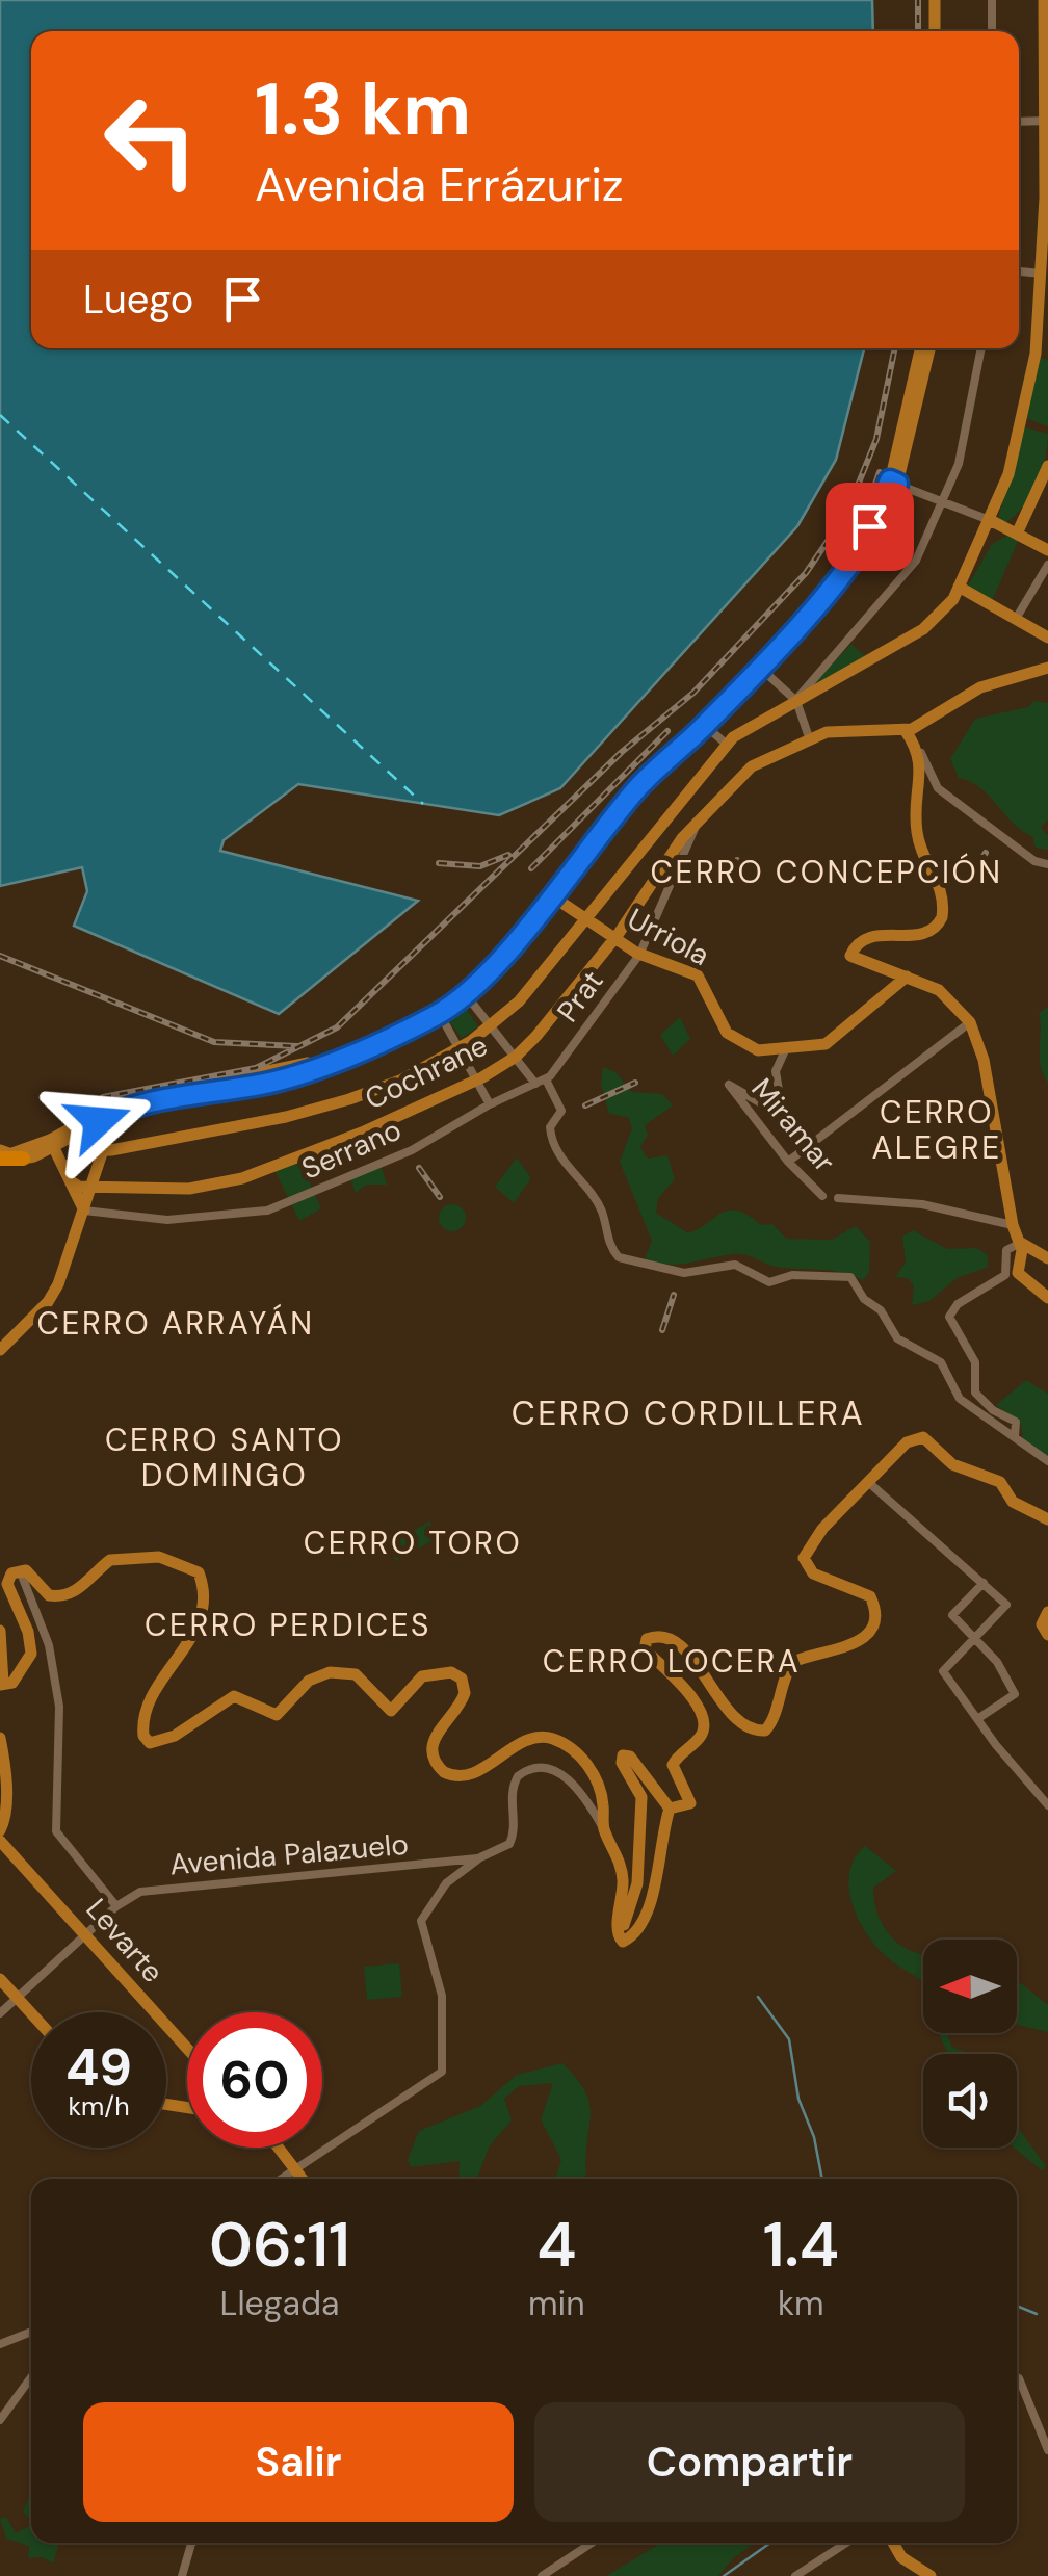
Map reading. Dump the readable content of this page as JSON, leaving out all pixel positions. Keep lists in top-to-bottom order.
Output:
{
  "streets": {
    "main road": ["Urriola", "Cochrane", "Levarte"],
    "street": [
      "Prat",
      "Miramar",
      "Serrano",
      "Avenida Palazuelo"
    ]
  },
  "crossings": [
    ["Urriola", "Prat"],
    ["Urriola", "Cochrane"],
    ["Urriola", "Miramar"],
    ["Prat", "Cochrane"],
    ["Avenida Palazuelo", "Levarte"]
  ],
  "districts": [
    "CERRO CONCEPCIÓN",
    "CERRO ALEGRE",
    "CERRO ARRAYÁN",
    "CERRO CORDILLERA",
    "CERRO SANTO DOMINGO",
    "CERRO TORO",
    "CERRO PERDICES",
    "CERRO LOCERA"
  ],
  "north": "left",
  "page": {
    "turn": ["1.3 km", "Avenida Errázuriz"],
    "then": "Luego",
    "speed": "49 km/h",
    "limit": "60",
    "eta": [
      "06:11",
      "Llegada",
      "4",
      "min",
      "1.4",
      "km"
    ],
    "buttons": ["Salir", "Compartir"]
  }
}
